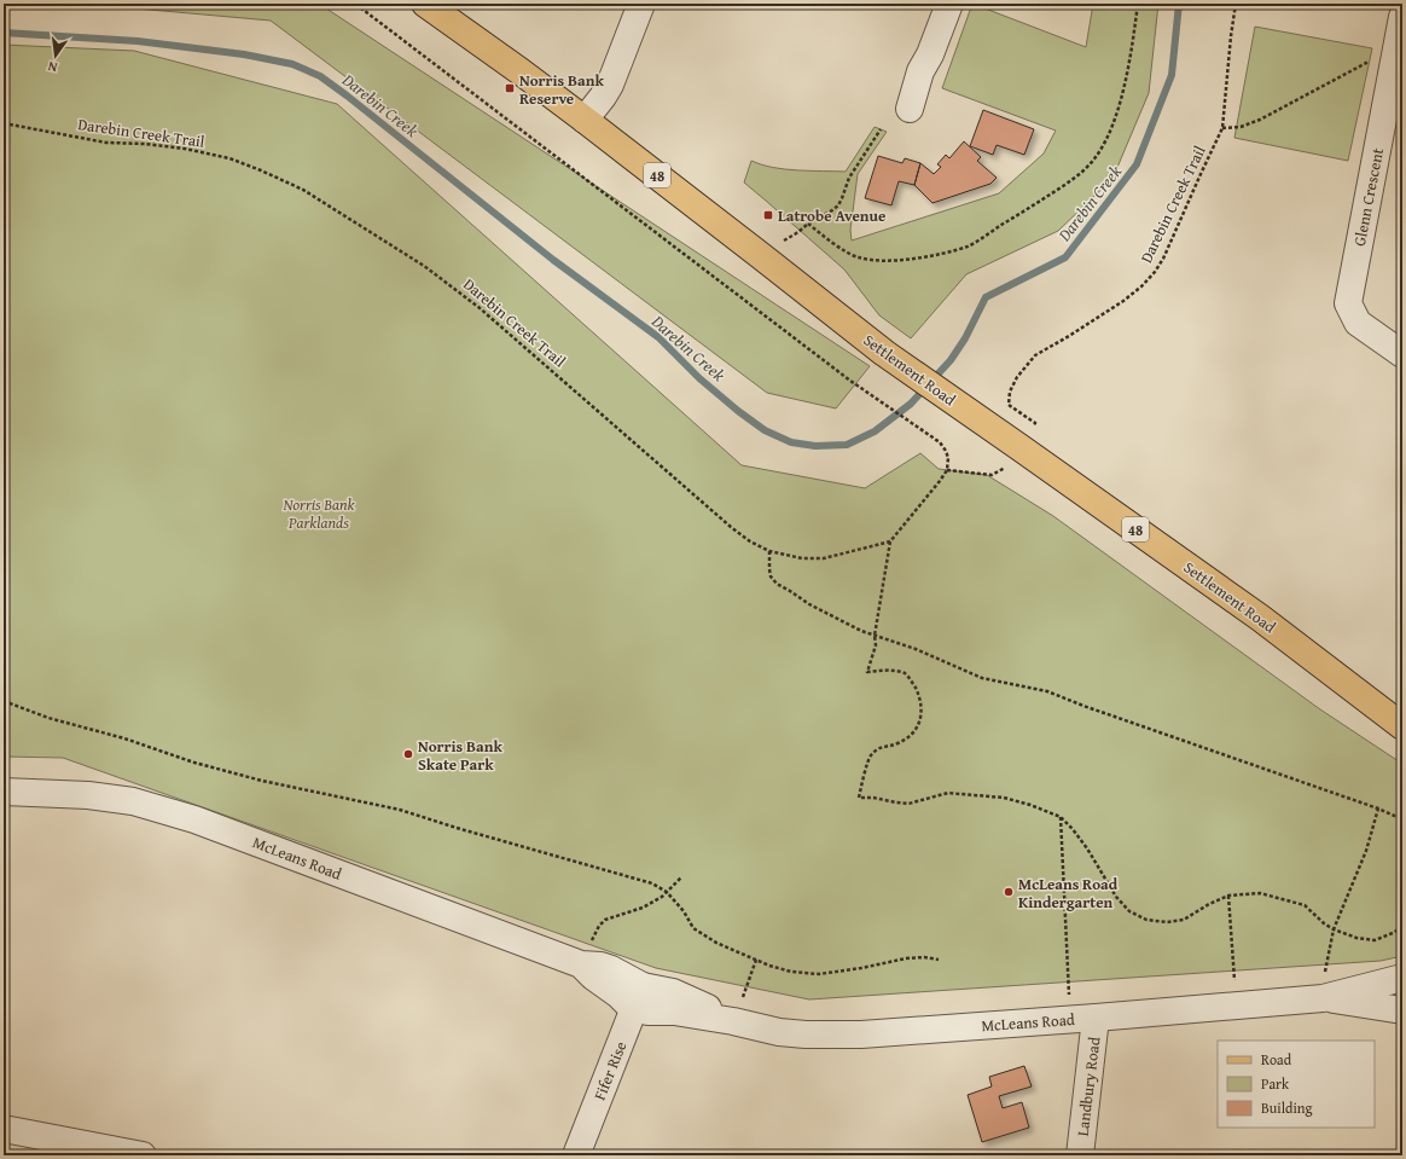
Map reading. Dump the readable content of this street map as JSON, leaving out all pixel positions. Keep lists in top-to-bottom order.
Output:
{
  "streets": {
    "main road": ["48", "Settlement Road"],
    "street": [
      "Glenn Crescent",
      "McLeans Road",
      "Fifer Rise",
      "Landbury Road"
    ],
    "path": ["Darebin Creek Trail"]
  },
  "crossings": [
    ["Darebin Creek Trail", "Settlement Road"],
    ["McLeans Road", "Fifer Rise"],
    ["McLeans Road", "Landbury Road"]
  ],
  "water": ["Darebin Creek"],
  "parks": ["Norris Bank Parklands"],
  "places": {
    "transit": ["Norris Bank Reserve", "Latrobe Avenue"],
    "other": ["Norris Bank Skate Park", "McLeans Road Kindergarten"]
  },
  "legend": ["Road", "Park", "Building"],
  "north": "bottom"
}
